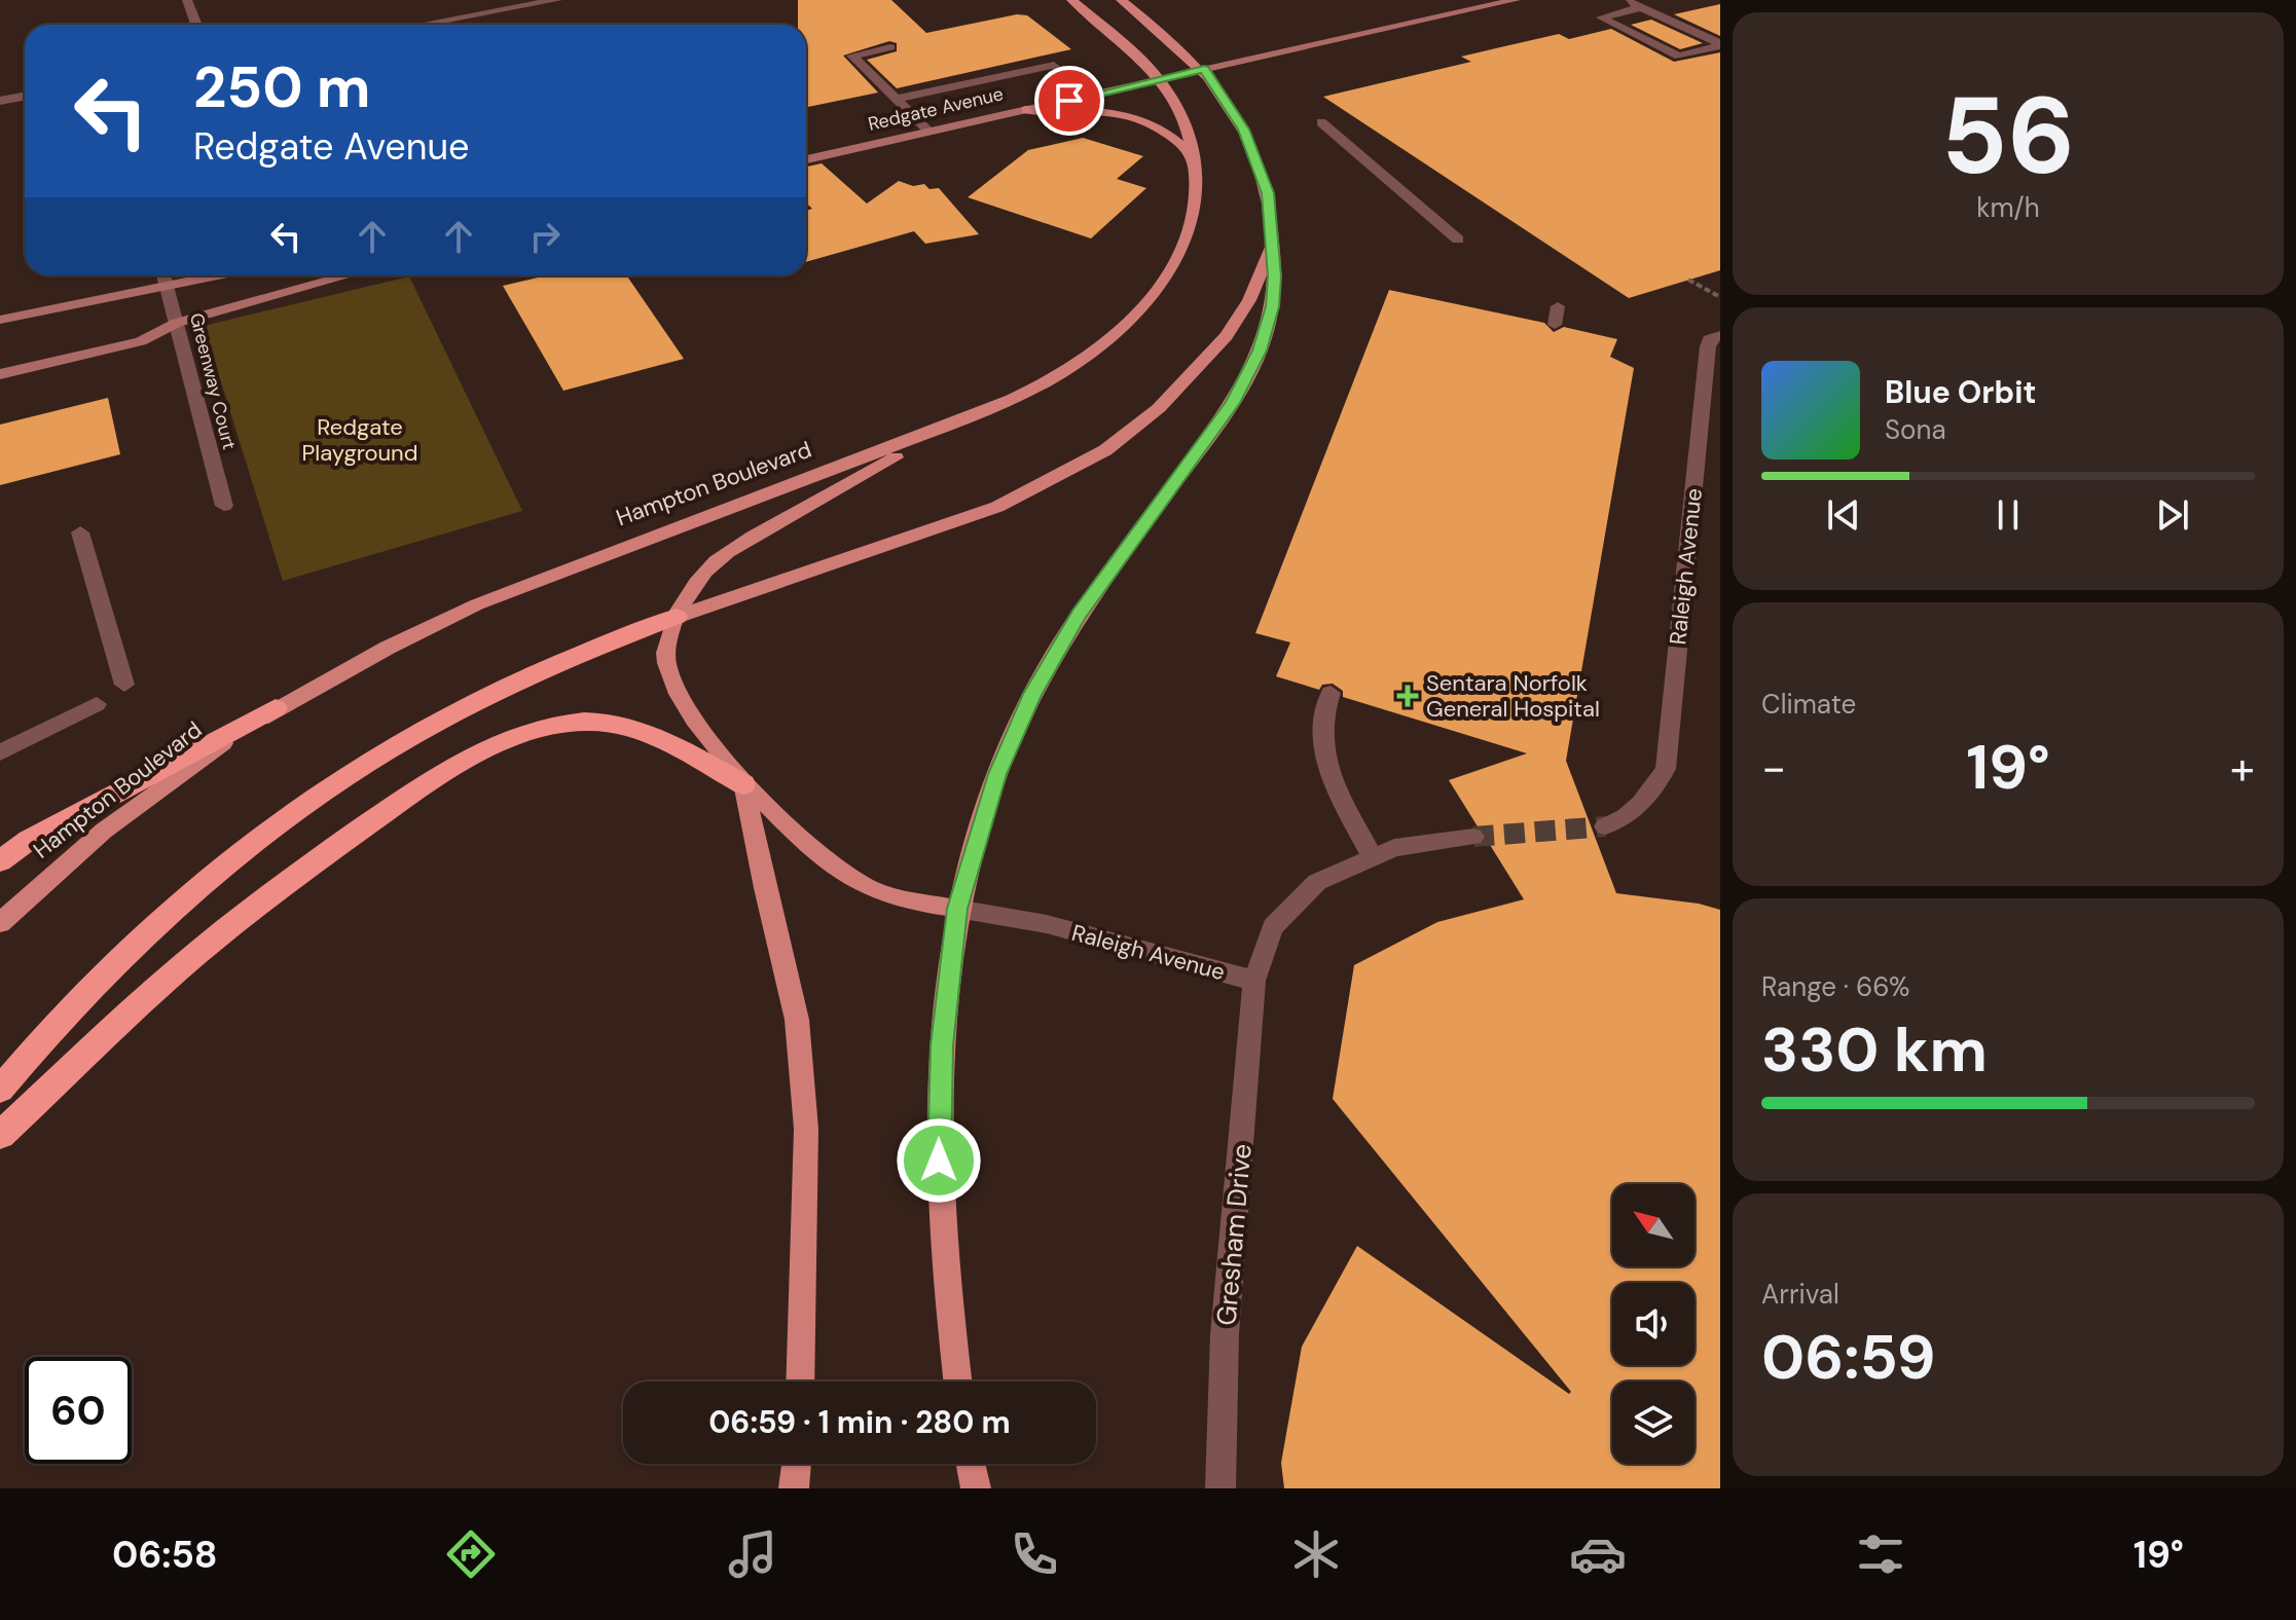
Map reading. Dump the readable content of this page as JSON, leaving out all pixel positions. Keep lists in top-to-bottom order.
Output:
{
  "streets": {
    "main road": ["Hampton Boulevard"],
    "street": [
      "Redgate Avenue",
      "Greenway Court",
      "Raleigh Avenue",
      "Gresham Drive"
    ]
  },
  "crossings": [
    ["Redgate Avenue", "Hampton Boulevard"],
    ["Raleigh Avenue", "Gresham Drive"]
  ],
  "parks": ["Redgate Playground"],
  "places": {
    "health": ["Sentara Norfolk General Hospital"]
  },
  "north": "top left",
  "page": {
    "tile": [
      ["56", "km/h"],
      "Climate",
      ["Range · 66%", "330 km"],
      ["Arrival", "06:59"]
    ],
    "turn": ["250 m", "Redgate Avenue"],
    "song": ["Blue Orbit", "Sona"],
    "heat": ["−", "19°", "+"],
    "limit": "60",
    "trip": "06:59 · 1 min · 280 m",
    "tabs": ["06:58", "19°"]
  }
}
